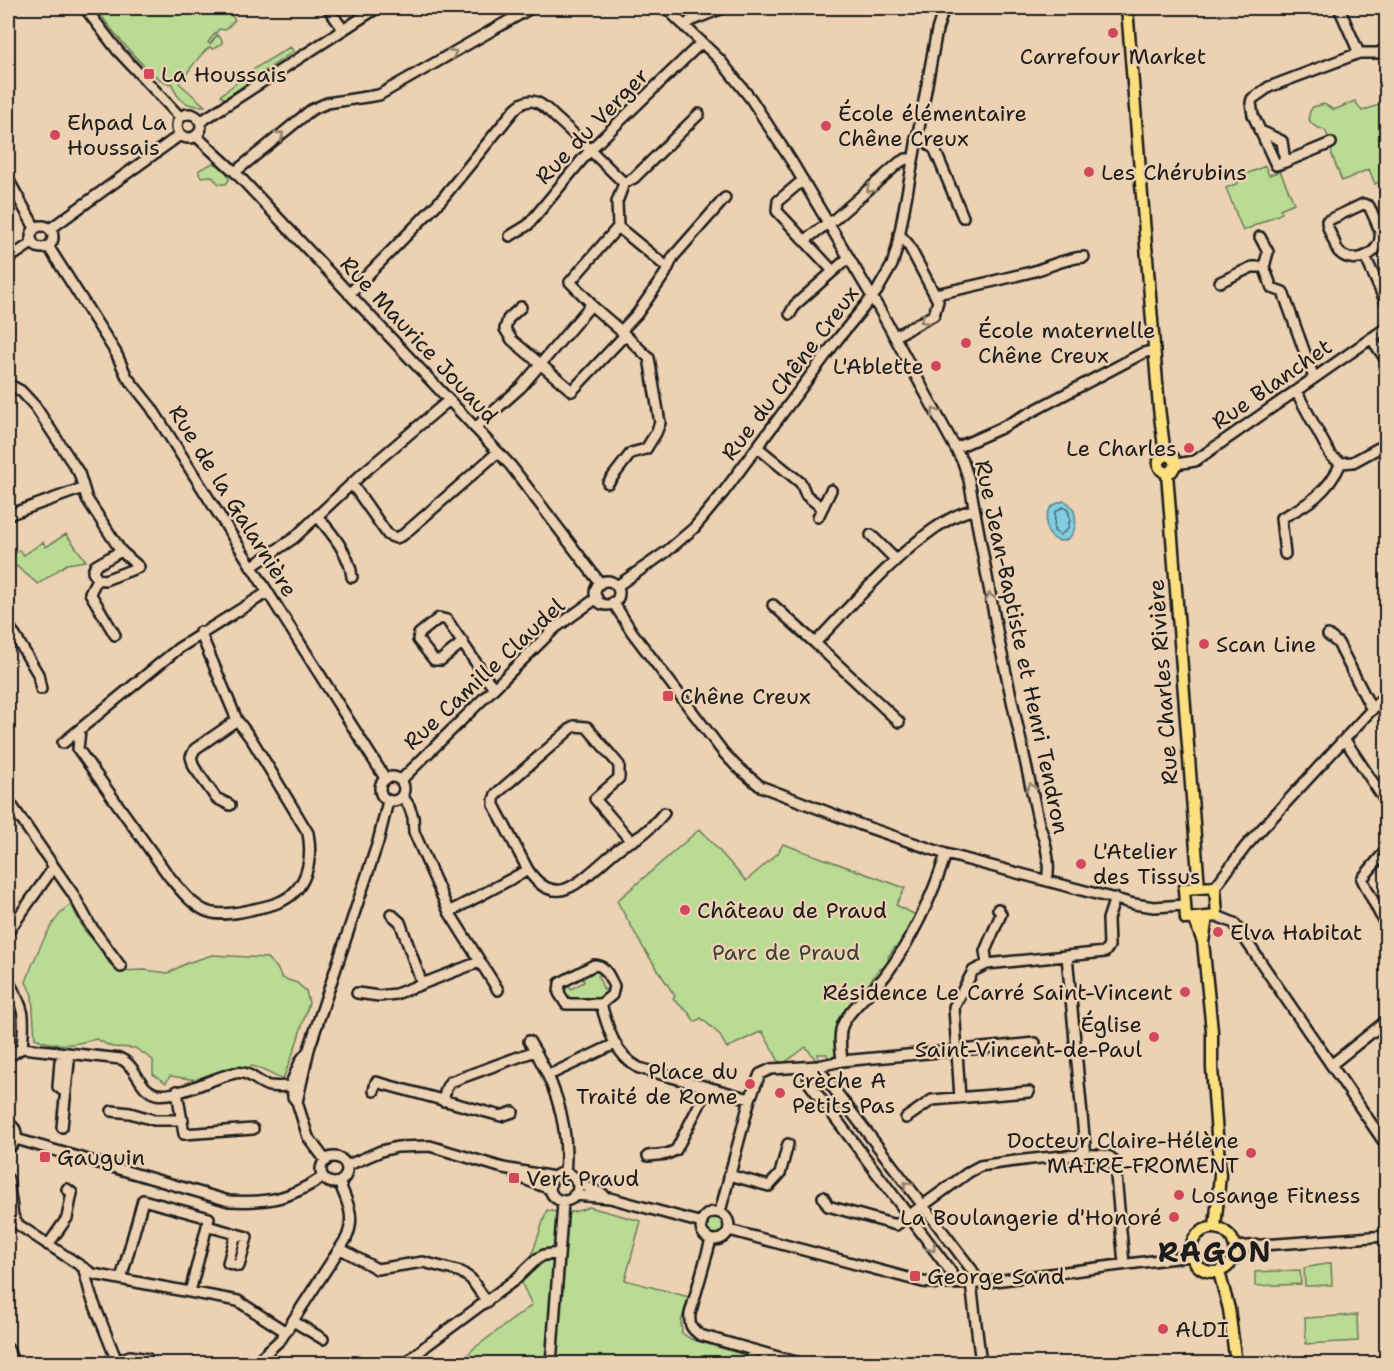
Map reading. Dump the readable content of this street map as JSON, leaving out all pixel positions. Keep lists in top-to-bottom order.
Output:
{
  "streets": {
    "main road": ["Rue Charles Rivière"],
    "street": [
      "Rue du Verger",
      "Rue Maurice Jouaud",
      "Rue du Chêne Creux",
      "Rue Blanchet",
      "Rue de la Galarnière",
      "Rue Jean-Baptiste et Henri Tendron",
      "Rue Camille Claudel"
    ]
  },
  "crossings": [
    ["Rue du Verger", "Rue Jean-Baptiste et Henri Tendron"],
    ["Rue Maurice Jouaud", "Rue du Chêne Creux"],
    ["Rue Maurice Jouaud", "Rue Camille Claudel"],
    ["Rue du Chêne Creux", "Rue Jean-Baptiste et Henri Tendron"],
    ["Rue du Chêne Creux", "Rue Camille Claudel"],
    ["Rue Blanchet", "Rue Charles Rivière"],
    ["Rue de la Galarnière", "Rue Camille Claudel"]
  ],
  "one_way": ["Rue Jean-Baptiste et Henri Tendron"],
  "districts": ["RAGON"],
  "parks": ["Parc de Praud"],
  "places": {
    "other": [
      "Carrefour Market",
      "École élémentaire Chêne Creux",
      "Ehpad La Houssais",
      "Les Chérubins",
      "École maternelle Chêne Creux",
      "L'Ablette",
      "Le Charles",
      "Scan Line",
      "L'Atelier des Tissus",
      "Château de Praud",
      "Elva Habitat",
      "Résidence Le Carré Saint-Vincent",
      "Église Saint-Vincent-de-Paul",
      "Place du Traité de Rome",
      "Crèche A Petits Pas",
      "Docteur Claire-Hélène MAIRE-FROMENT",
      "Losange Fitness",
      "La Boulangerie d'Honoré",
      "ALDI"
    ],
    "transit": [
      "La Houssais",
      "Chêne Creux",
      "Gauguin",
      "Vert Praud",
      "George Sand"
    ]
  }
}
